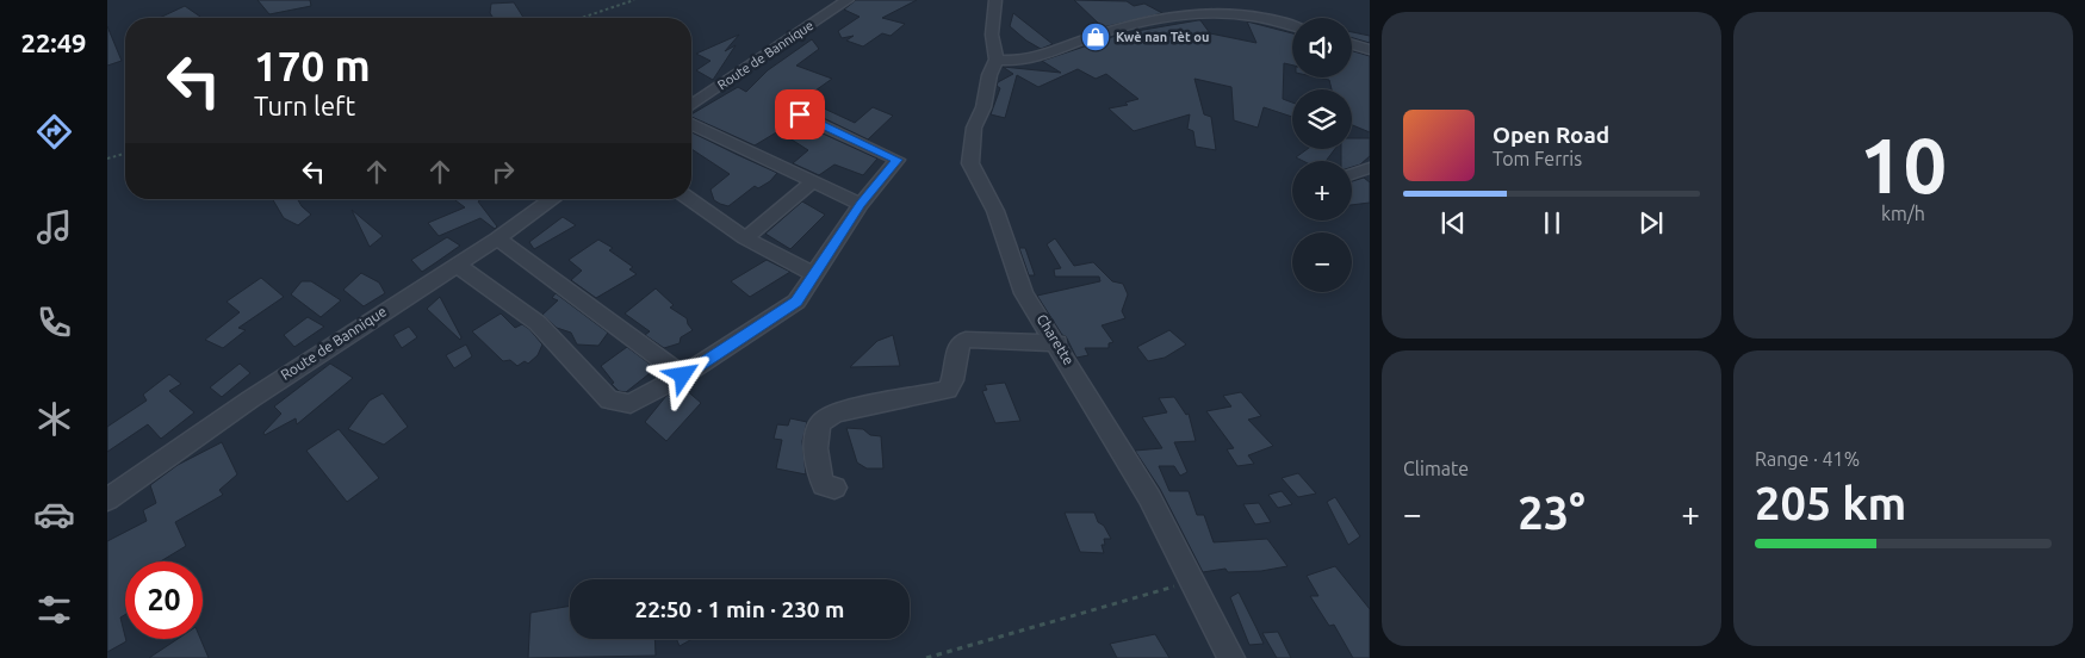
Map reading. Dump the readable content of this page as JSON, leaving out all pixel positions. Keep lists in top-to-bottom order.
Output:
{
  "streets": {
    "street": ["Route de Bannique", "Charette"]
  },
  "places": {
    "shop": ["Kwè nan Tèt ou"]
  },
  "page": {
    "tabs": "22:49",
    "tile": [
      ["10", "km/h"],
      "Climate",
      ["Range · 41%", "205 km"]
    ],
    "map_buttons": ["+", "−"],
    "turn": ["170 m", "Turn left"],
    "song": ["Open Road", "Tom Ferris"],
    "heat": ["−", "23°", "+"],
    "limit": "20",
    "trip": "22:50 · 1 min · 230 m"
  }
}
